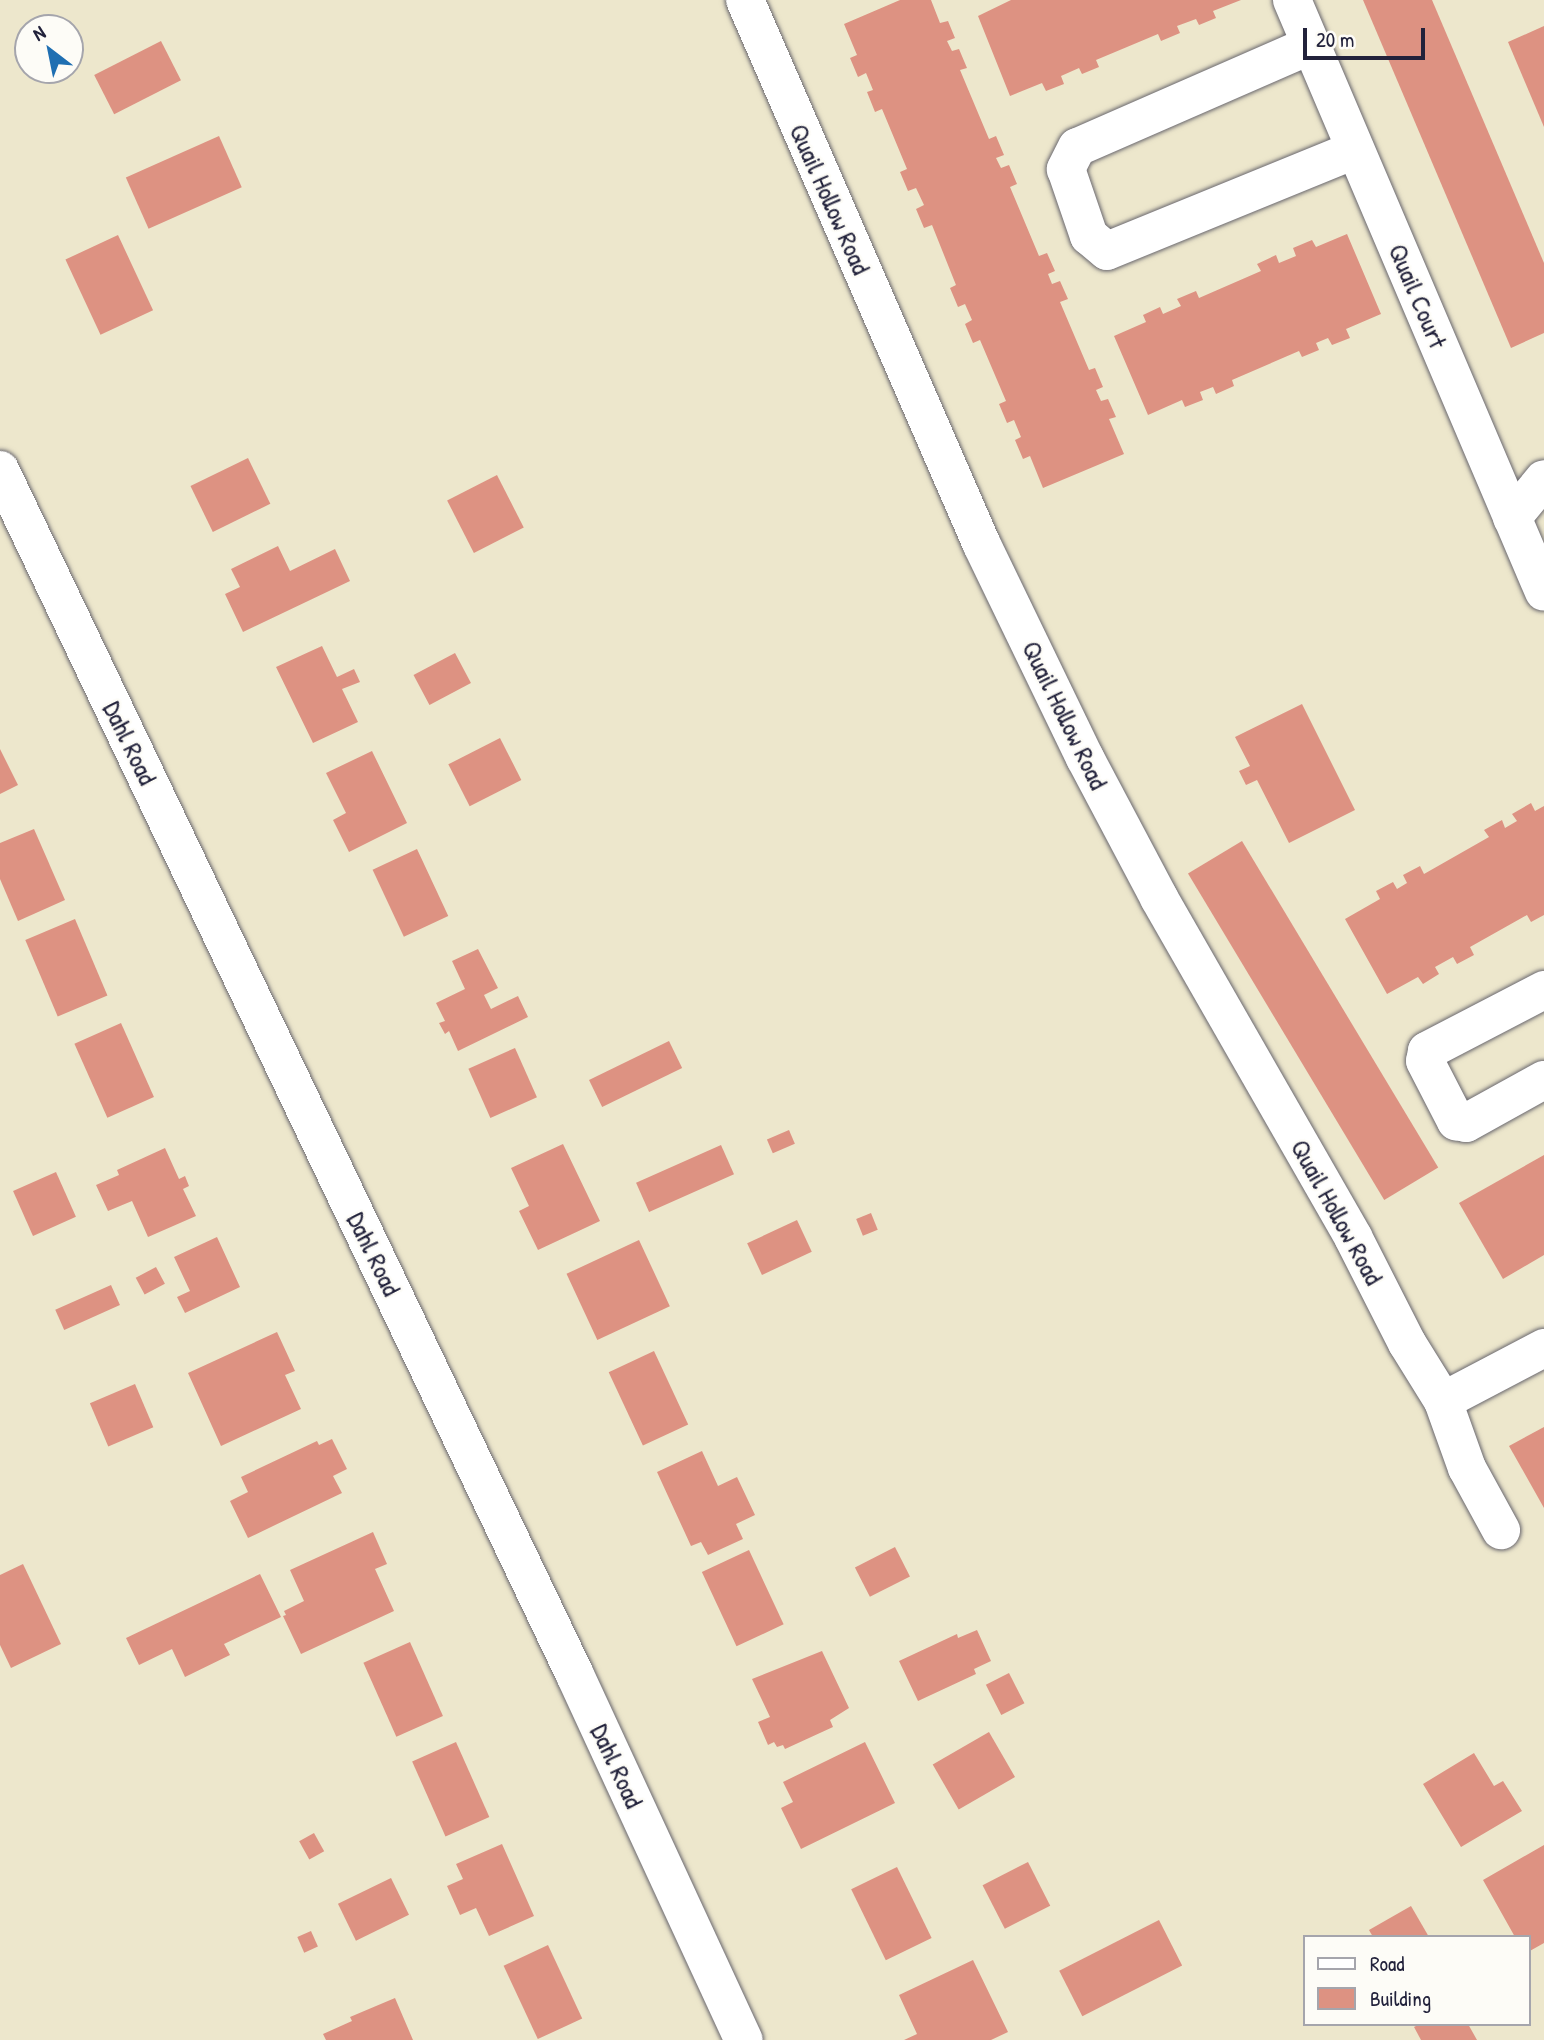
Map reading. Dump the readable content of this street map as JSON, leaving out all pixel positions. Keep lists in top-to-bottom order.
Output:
{
  "streets": {
    "street": ["Quail Hollow Road", "Quail Court", "Dahl Road"]
  },
  "legend": ["Road", "Building"],
  "scale_bar": "20 m",
  "north": "top left"
}
